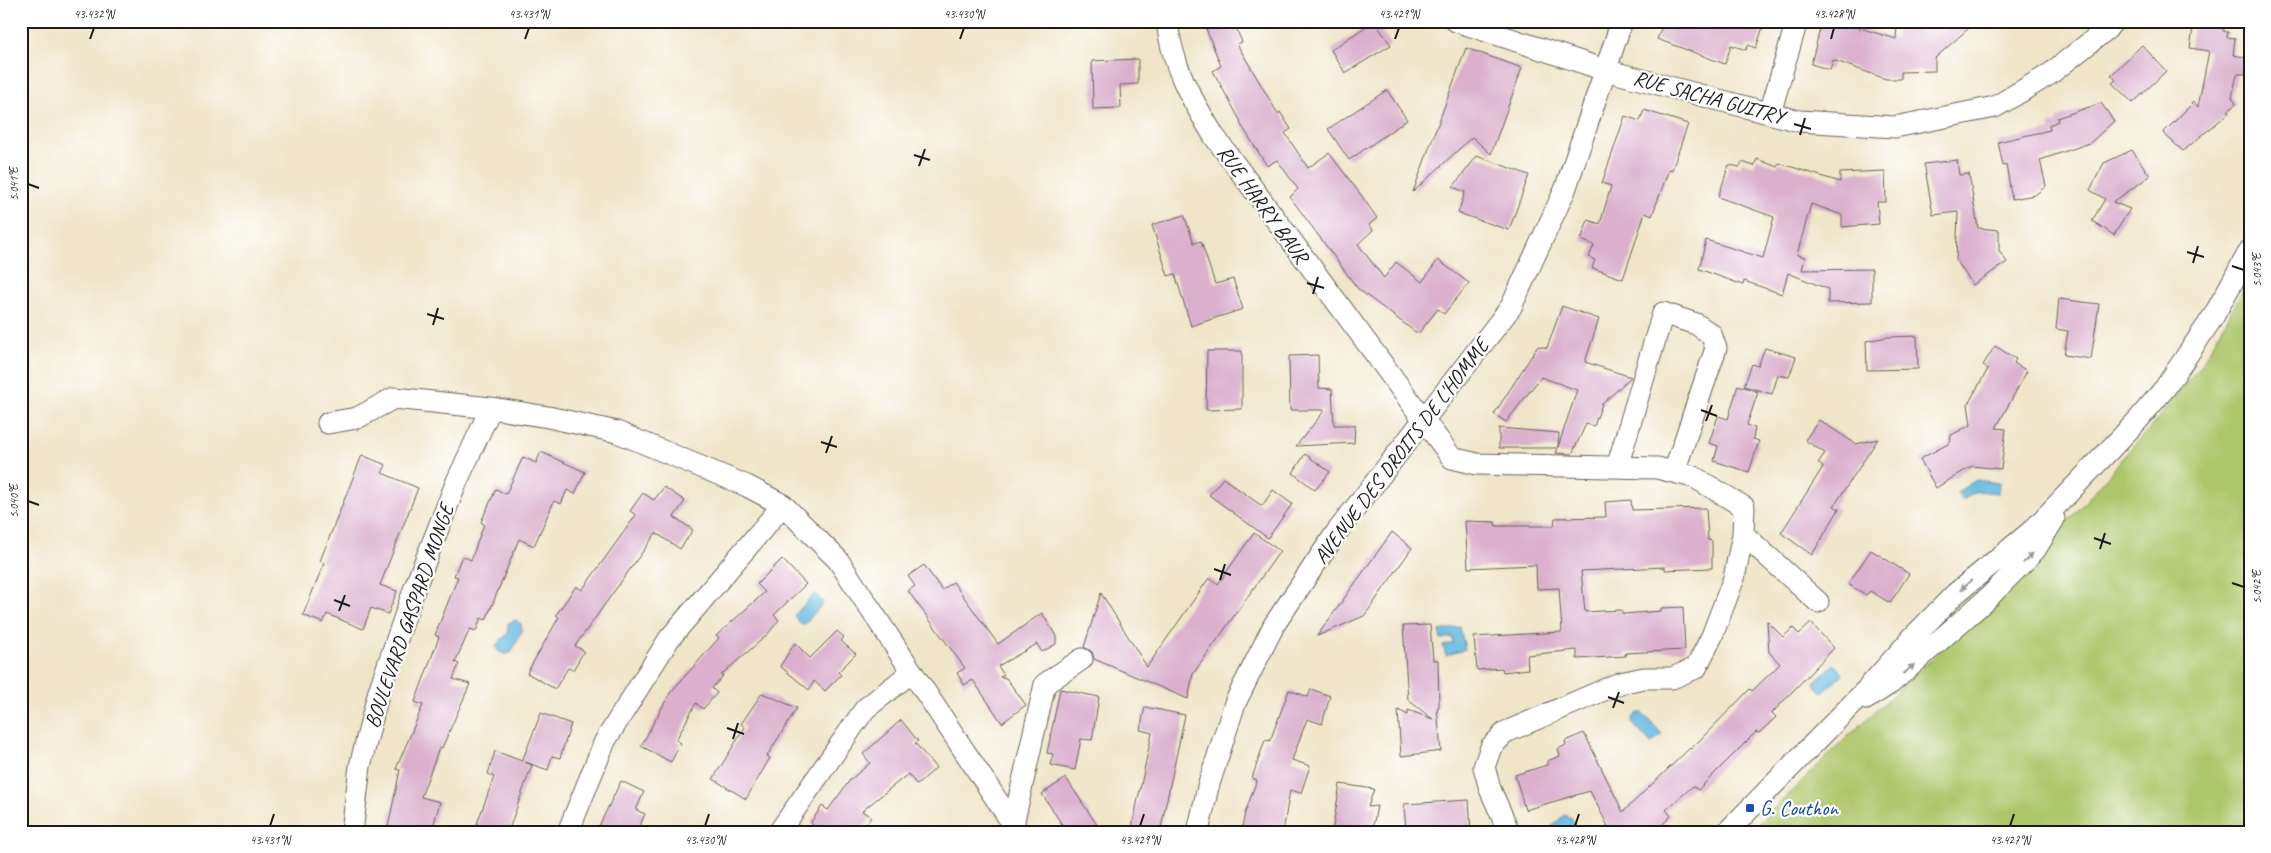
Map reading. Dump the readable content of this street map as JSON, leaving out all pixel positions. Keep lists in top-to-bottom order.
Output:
{
  "streets": {
    "street": [
      "RUE SACHA GUITRY",
      "RUE HARRY BAUR",
      "AVENUE DES DROITS DE L'HOMME",
      "BOULEVARD GASPARD MONGE"
    ]
  },
  "crossings": [
    ["RUE SACHA GUITRY", "AVENUE DES DROITS DE L'HOMME"],
    ["RUE HARRY BAUR", "AVENUE DES DROITS DE L'HOMME"]
  ],
  "places": {
    "transit": ["G. Couthon"]
  },
  "coordinates": [
    "43.432°N",
    "43.431°N",
    "43.430°N",
    "43.429°N",
    "43.428°N",
    "5.041°E",
    "5.043°E",
    "5.040°E",
    "5.042°E",
    "43.427°N"
  ]
}
